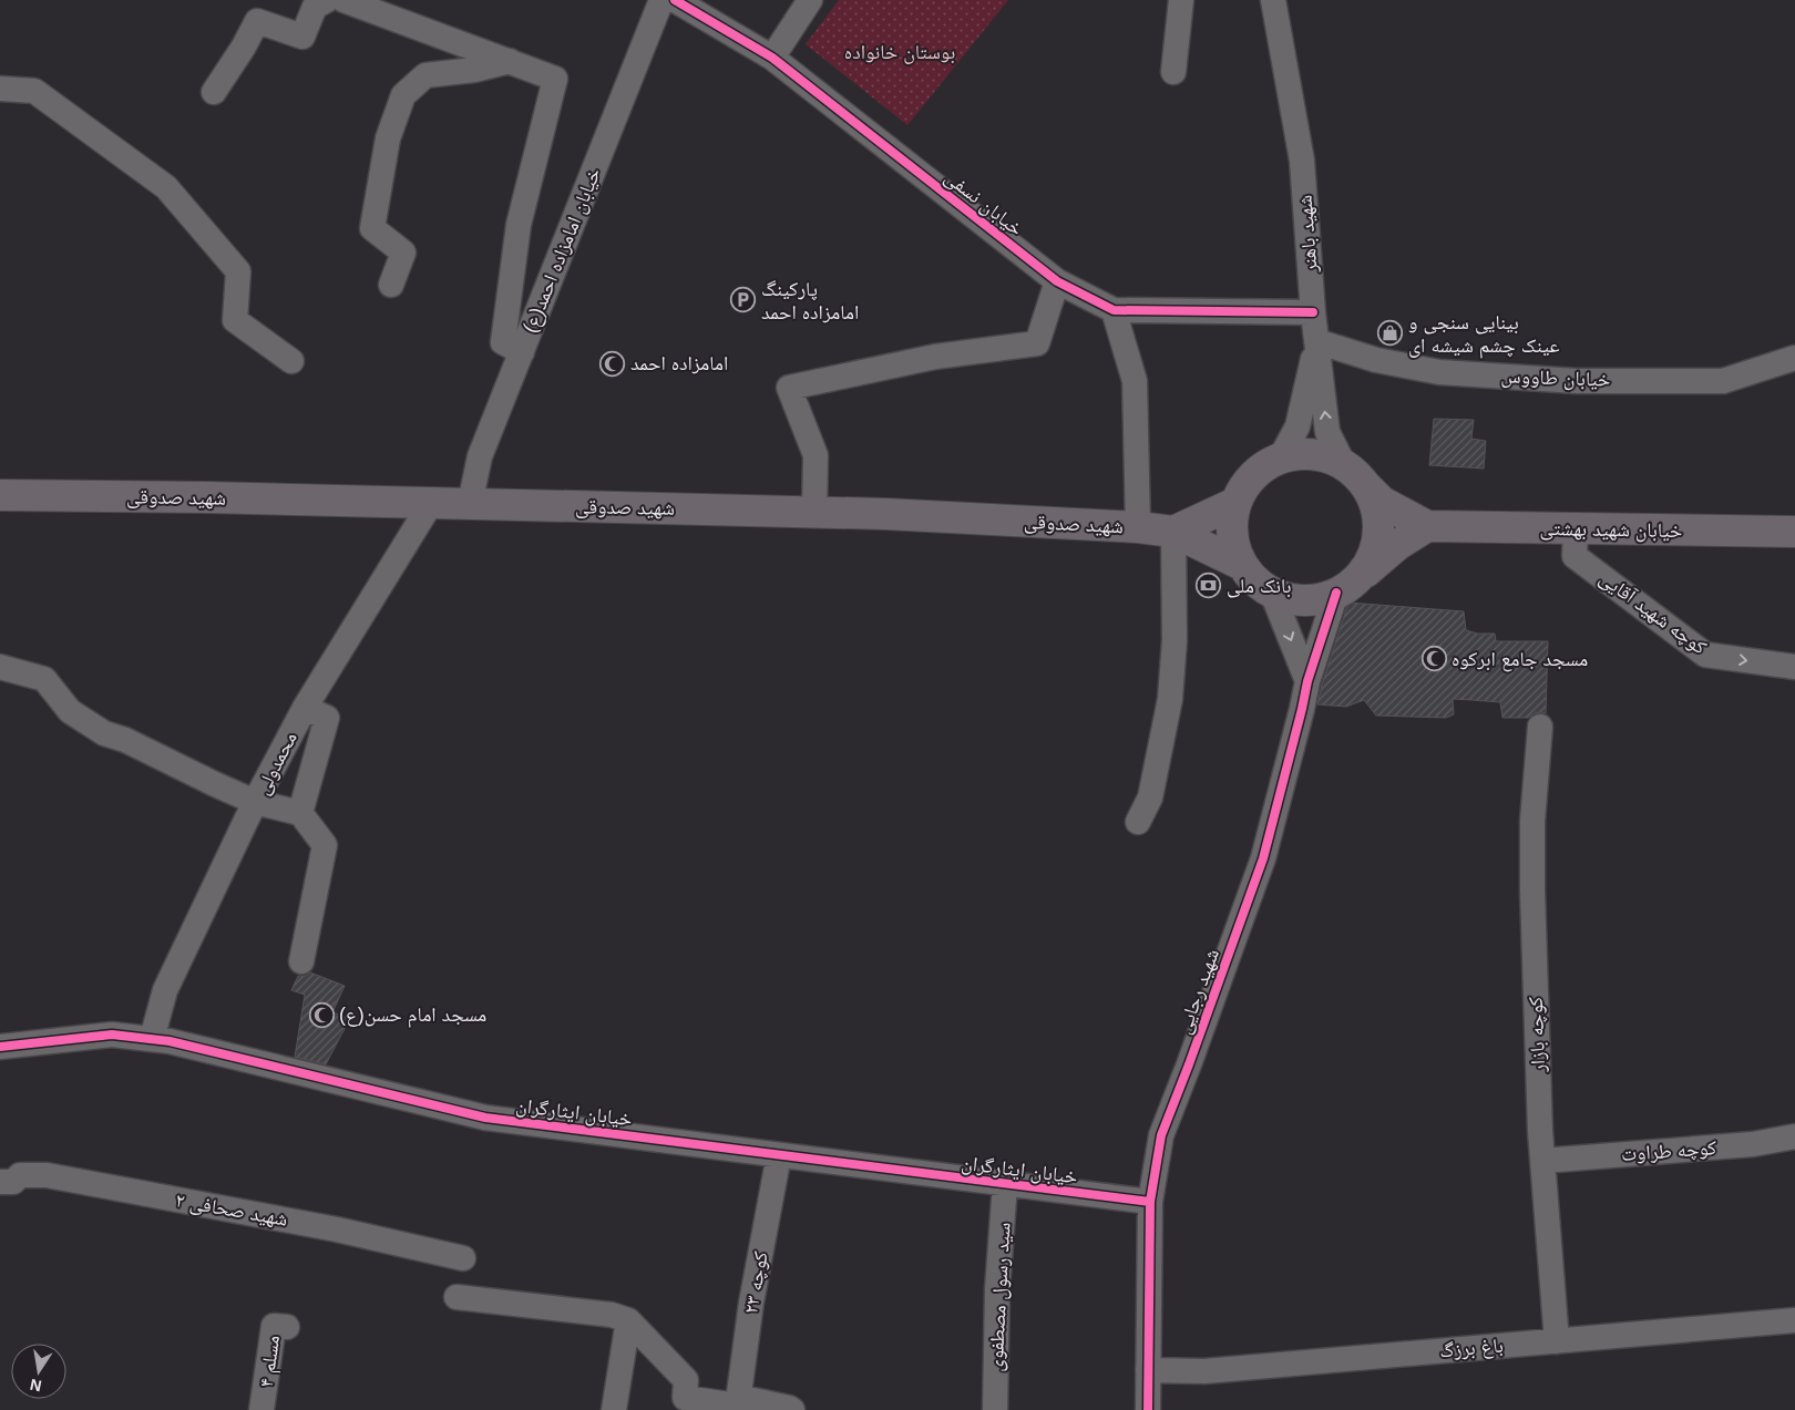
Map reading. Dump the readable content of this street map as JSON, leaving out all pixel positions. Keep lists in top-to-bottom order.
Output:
{
  "streets": {
    "main road": ["شهید صدوقی", "خیابان شهید بهشتی"],
    "street": [
      "خیابان نسفی",
      "شهید باهنر",
      "خیابان امامزاده احمد(ع)",
      "خیابان طاووس",
      "کوچه شهید آقایی",
      "محمدولی",
      "شهید رجایی",
      "کوچه بازار",
      "خیابان ایثارگران",
      "کوچه طراوت",
      "شهید صحافی ۲",
      "کوچه ۲۳",
      "سید رسول مصطفوی",
      "باغ برزگ",
      "مسلم ۴"
    ]
  },
  "crossings": [
    ["خیابان نسفی", "شهید باهنر"],
    ["شهید باهنر", "خیابان طاووس"],
    ["شهید باهنر", "شهید صدوقی"],
    ["شهید باهنر", "شهید رجایی"],
    ["خیابان امامزاده احمد(ع)", "شهید صدوقی"],
    ["شهید صدوقی", "محمدولی"],
    ["شهید صدوقی", "شهید رجایی"],
    ["خیابان شهید بهشتی", "کوچه شهید آقایی"],
    ["محمدولی", "خیابان ایثارگران"],
    ["شهید رجایی", "خیابان ایثارگران"],
    ["شهید رجایی", "باغ برزگ"],
    ["کوچه بازار", "کوچه طراوت"],
    ["کوچه بازار", "باغ برزگ"],
    ["خیابان ایثارگران", "کوچه ۲۳"],
    ["خیابان ایثارگران", "سید رسول مصطفوی"]
  ],
  "one_way": ["کوچه شهید آقایی"],
  "parks": ["بوستان خانواده"],
  "places": {
    "parking": ["پارکینگ امامزاده احمد"],
    "shop": ["بینایی سنجی و عینک چشم شیشه ای"],
    "mosque": ["امامزاده احمد", "مسجد جامع ابرکوه", "مسجد امام حسن(ع)"],
    "bank": ["بانک ملی"]
  },
  "north": "bottom"
}
